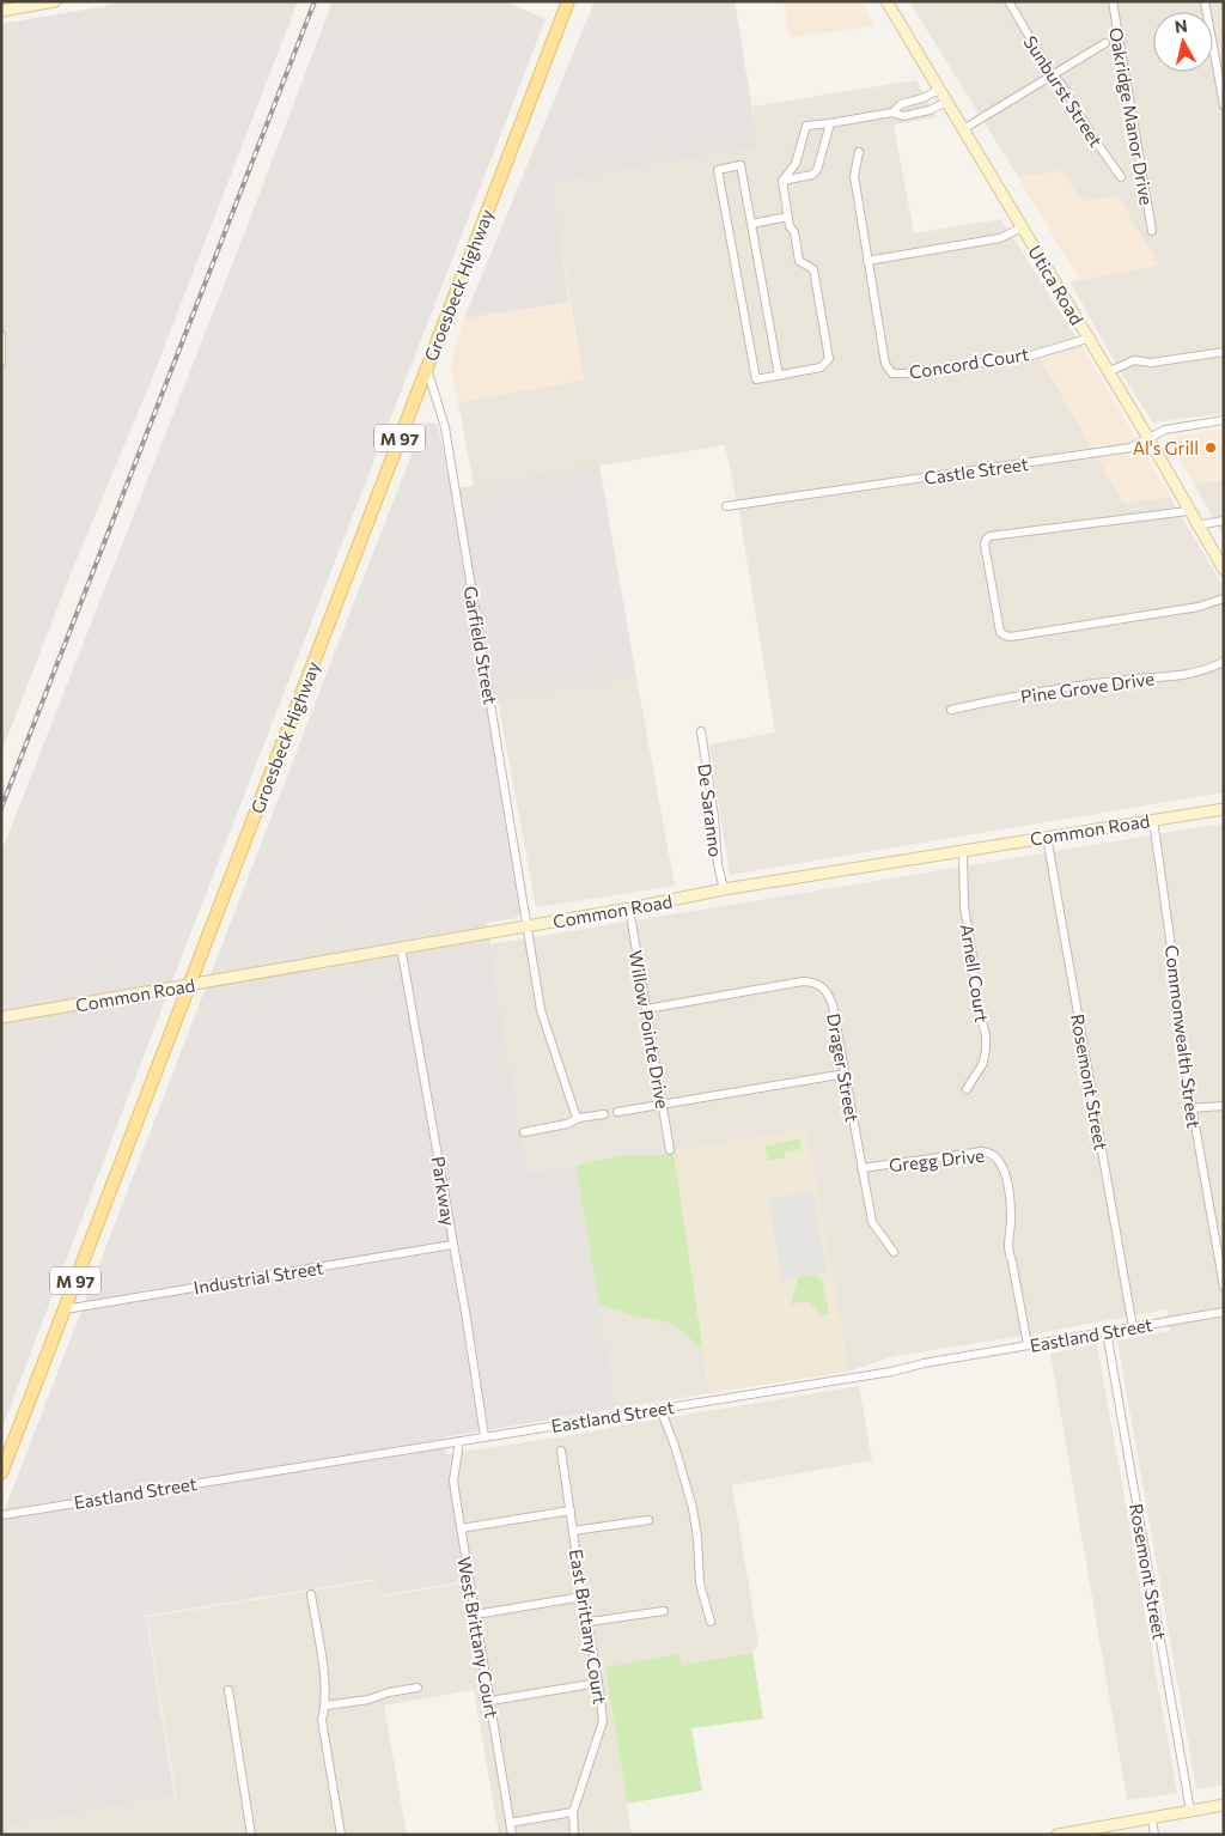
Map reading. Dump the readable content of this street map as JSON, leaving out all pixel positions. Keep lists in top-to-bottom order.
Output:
{
  "streets": {
    "main road": ["Groesbeck Highway", "M 97"],
    "street": [
      "Sunburst Street",
      "Oakridge Manor Drive",
      "Utica Road",
      "Concord Court",
      "Castle Street",
      "Garfield Street",
      "Pine Grove Drive",
      "De Saranno",
      "Common Road",
      "Arnell Court",
      "Willow Pointe Drive",
      "Commonwealth Street",
      "Drager Street",
      "Rosemont Street",
      "Gregg Drive",
      "Parkway",
      "Industrial Street",
      "Eastland Street",
      "East Brittany Court",
      "West Brittany Court"
    ]
  },
  "crossings": [
    ["Groesbeck Highway", "Garfield Street"],
    ["Groesbeck Highway", "Common Road"],
    ["Groesbeck Highway", "Industrial Street"],
    ["Utica Road", "Concord Court"],
    ["Utica Road", "Castle Street"],
    ["Garfield Street", "Common Road"],
    ["De Saranno", "Common Road"],
    ["Common Road", "Arnell Court"],
    ["Common Road", "Willow Pointe Drive"],
    ["Common Road", "Commonwealth Street"],
    ["Common Road", "Rosemont Street"],
    ["Common Road", "Parkway"],
    ["Willow Pointe Drive", "Drager Street"],
    ["Drager Street", "Gregg Drive"],
    ["Rosemont Street", "Eastland Street"],
    ["Gregg Drive", "Eastland Street"],
    ["Parkway", "Industrial Street"],
    ["Parkway", "Eastland Street"],
    ["Eastland Street", "West Brittany Court"]
  ],
  "places": ["Al's Grill"],
  "north": "top"
}
